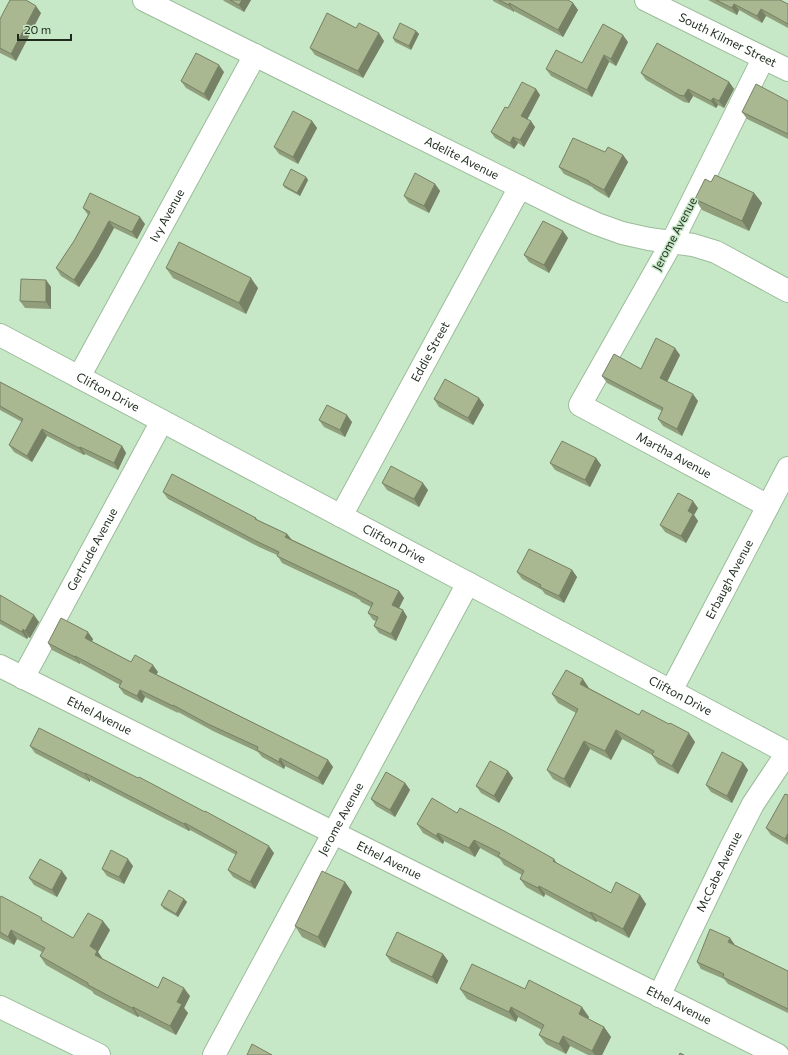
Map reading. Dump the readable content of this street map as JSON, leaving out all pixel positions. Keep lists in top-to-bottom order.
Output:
{
  "streets": {
    "street": [
      "South Kilmer Street",
      "Adelite Avenue",
      "Ivy Avenue",
      "Jerome Avenue",
      "Eddie Street",
      "Clifton Drive",
      "Martha Avenue",
      "Gertrude Avenue",
      "Erbaugh Avenue",
      "Ethel Avenue",
      "McCabe Avenue"
    ]
  },
  "crossings": [
    ["South Kilmer Street", "Jerome Avenue"],
    ["Adelite Avenue", "Ivy Avenue"],
    ["Adelite Avenue", "Jerome Avenue"],
    ["Adelite Avenue", "Eddie Street"],
    ["Ivy Avenue", "Clifton Drive"],
    ["Jerome Avenue", "Clifton Drive"],
    ["Jerome Avenue", "Martha Avenue"],
    ["Jerome Avenue", "Ethel Avenue"],
    ["Eddie Street", "Clifton Drive"],
    ["Clifton Drive", "Gertrude Avenue"],
    ["Clifton Drive", "Erbaugh Avenue"],
    ["Clifton Drive", "McCabe Avenue"],
    ["Martha Avenue", "Erbaugh Avenue"],
    ["Gertrude Avenue", "Ethel Avenue"],
    ["Ethel Avenue", "McCabe Avenue"]
  ],
  "scale_bar": "20 m"
}
